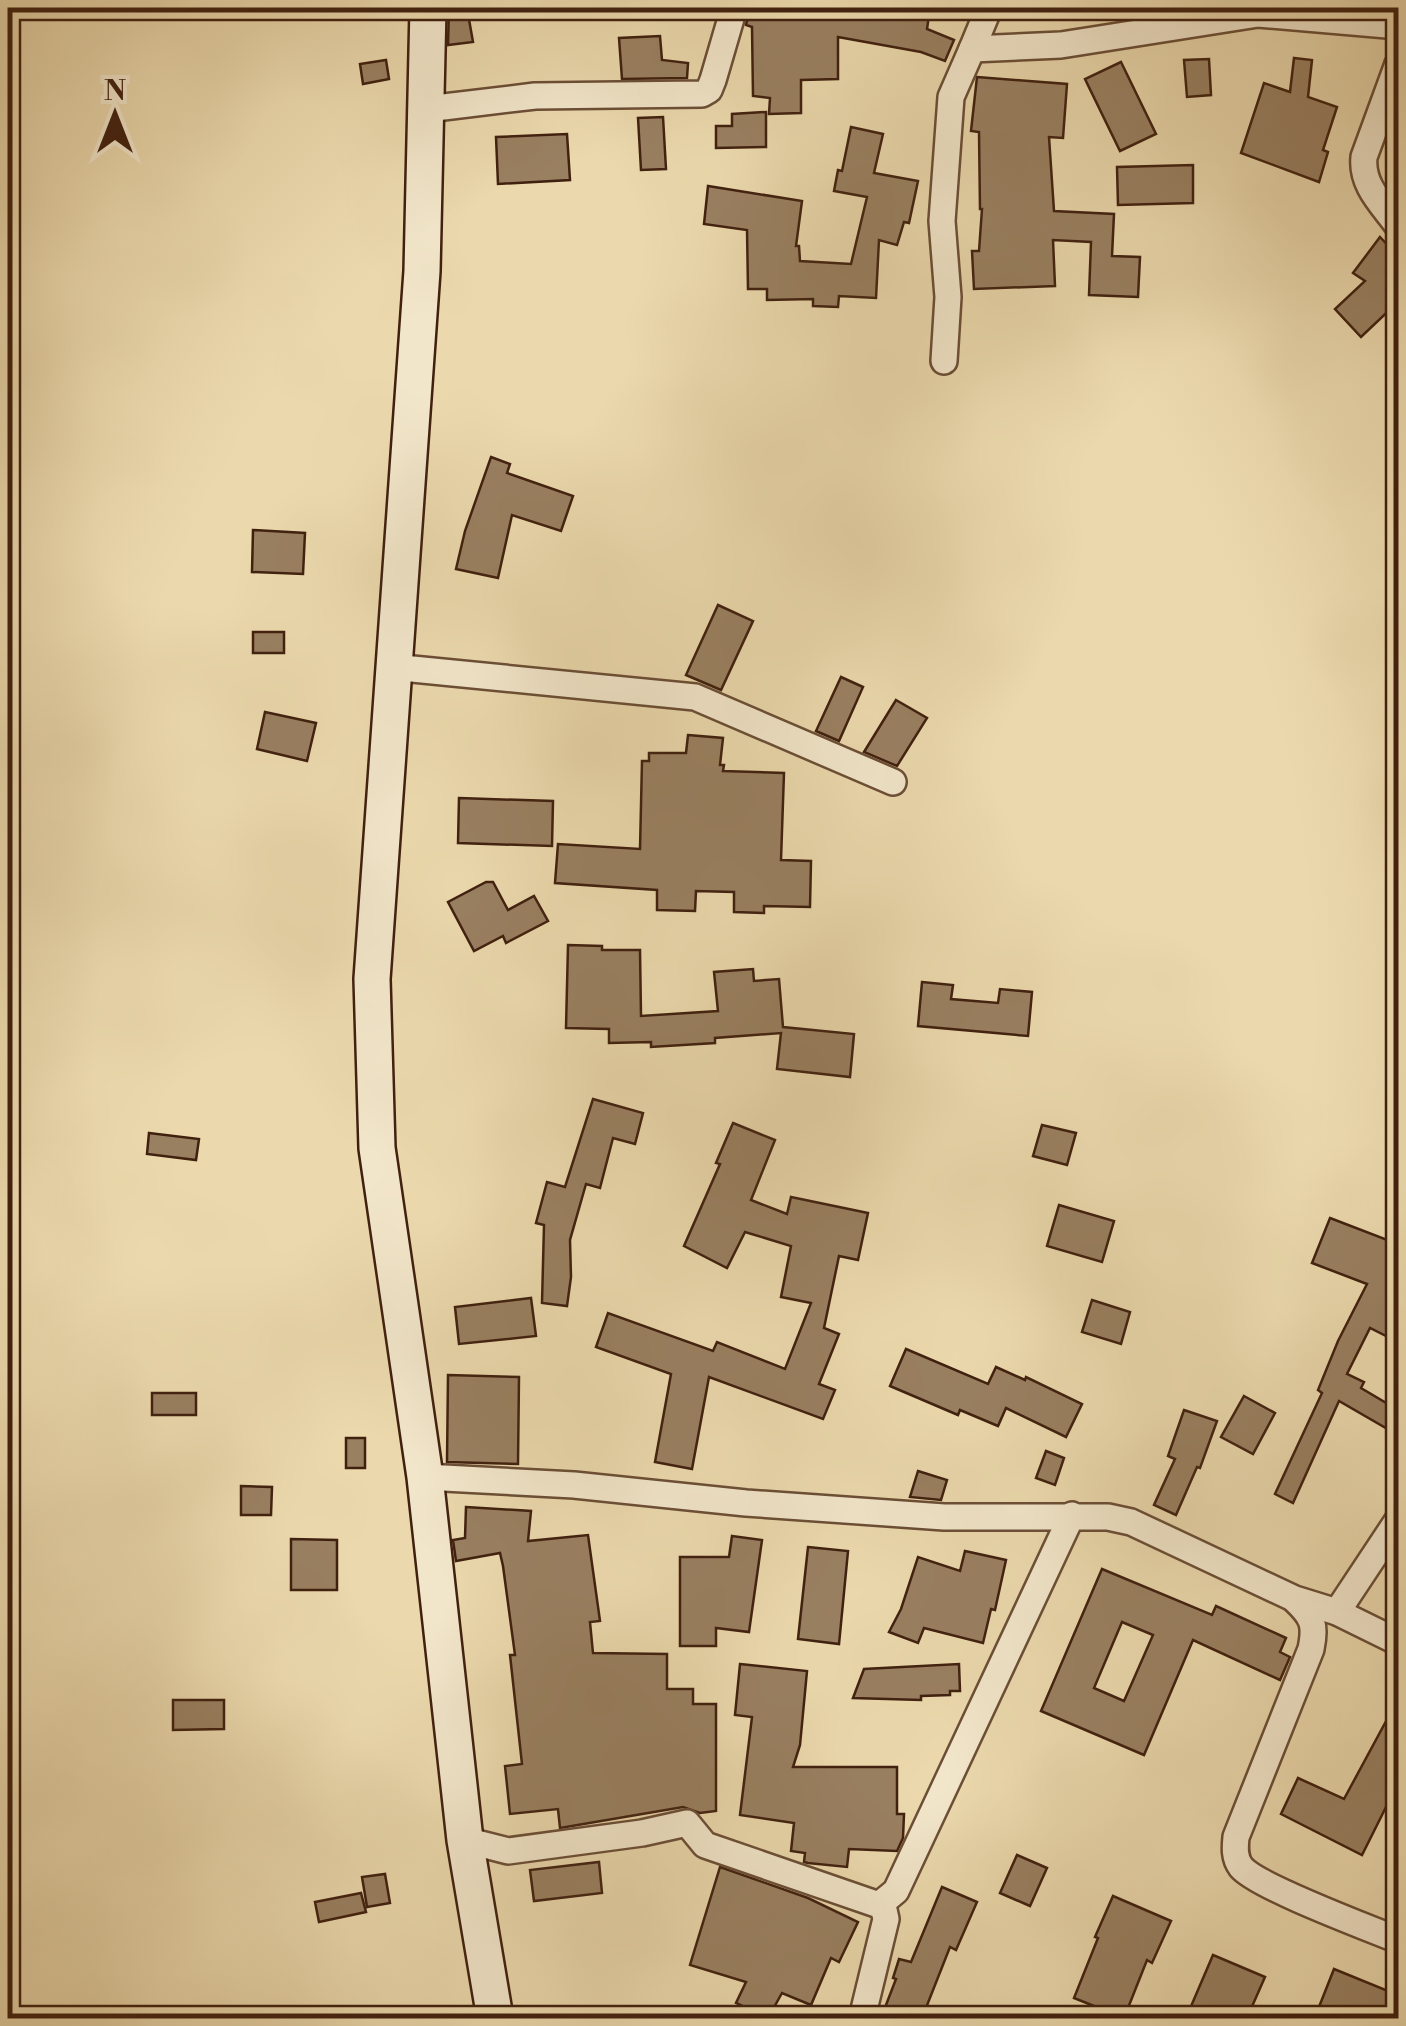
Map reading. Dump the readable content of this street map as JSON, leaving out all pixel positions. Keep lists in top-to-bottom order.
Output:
{
  "north": "top"
}
